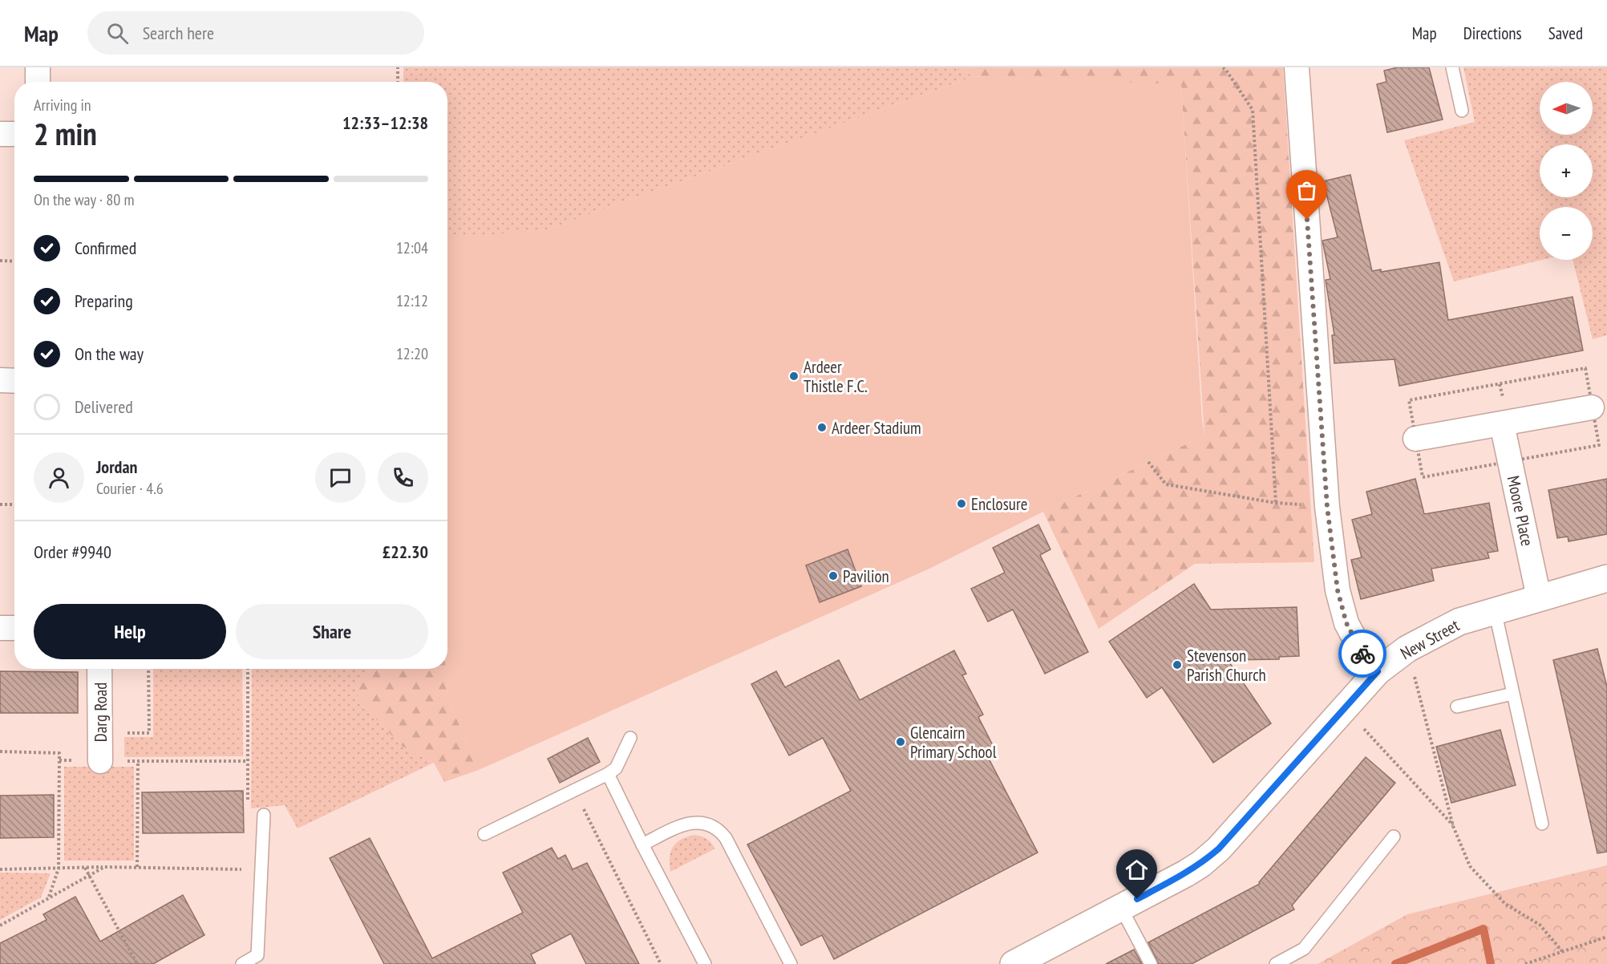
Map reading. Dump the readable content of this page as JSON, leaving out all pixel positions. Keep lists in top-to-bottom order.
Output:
{
  "streets": {
    "street": ["Moore Place", "New Street", "Darg Road"]
  },
  "crossings": [
    ["Moore Place", "New Street"]
  ],
  "places": [
    "Ardeer Thistle F.C.",
    "Ardeer Stadium",
    "Enclosure",
    "Pavilion",
    "Stevenson Parish Church",
    "Glencairn Primary School"
  ],
  "north": "left",
  "page": {
    "header": "Map",
    "search": "Search here",
    "nav": ["Map", "Directions", "Saved"],
    "map_buttons": ["+", "−"],
    "heading": ["2 min", "Arriving in", "12:33–12:38"],
    "panel": [
      "Jordan",
      "Courier · 4.6",
      "Order #9940",
      "£22.30"
    ],
    "bar": "On the way · 80 m",
    "list": [
      ["Confirmed", "12:04"],
      ["Preparing", "12:12"],
      ["On the way", "12:20"],
      "Delivered"
    ],
    "buttons": ["Help", "Share"]
  }
}
